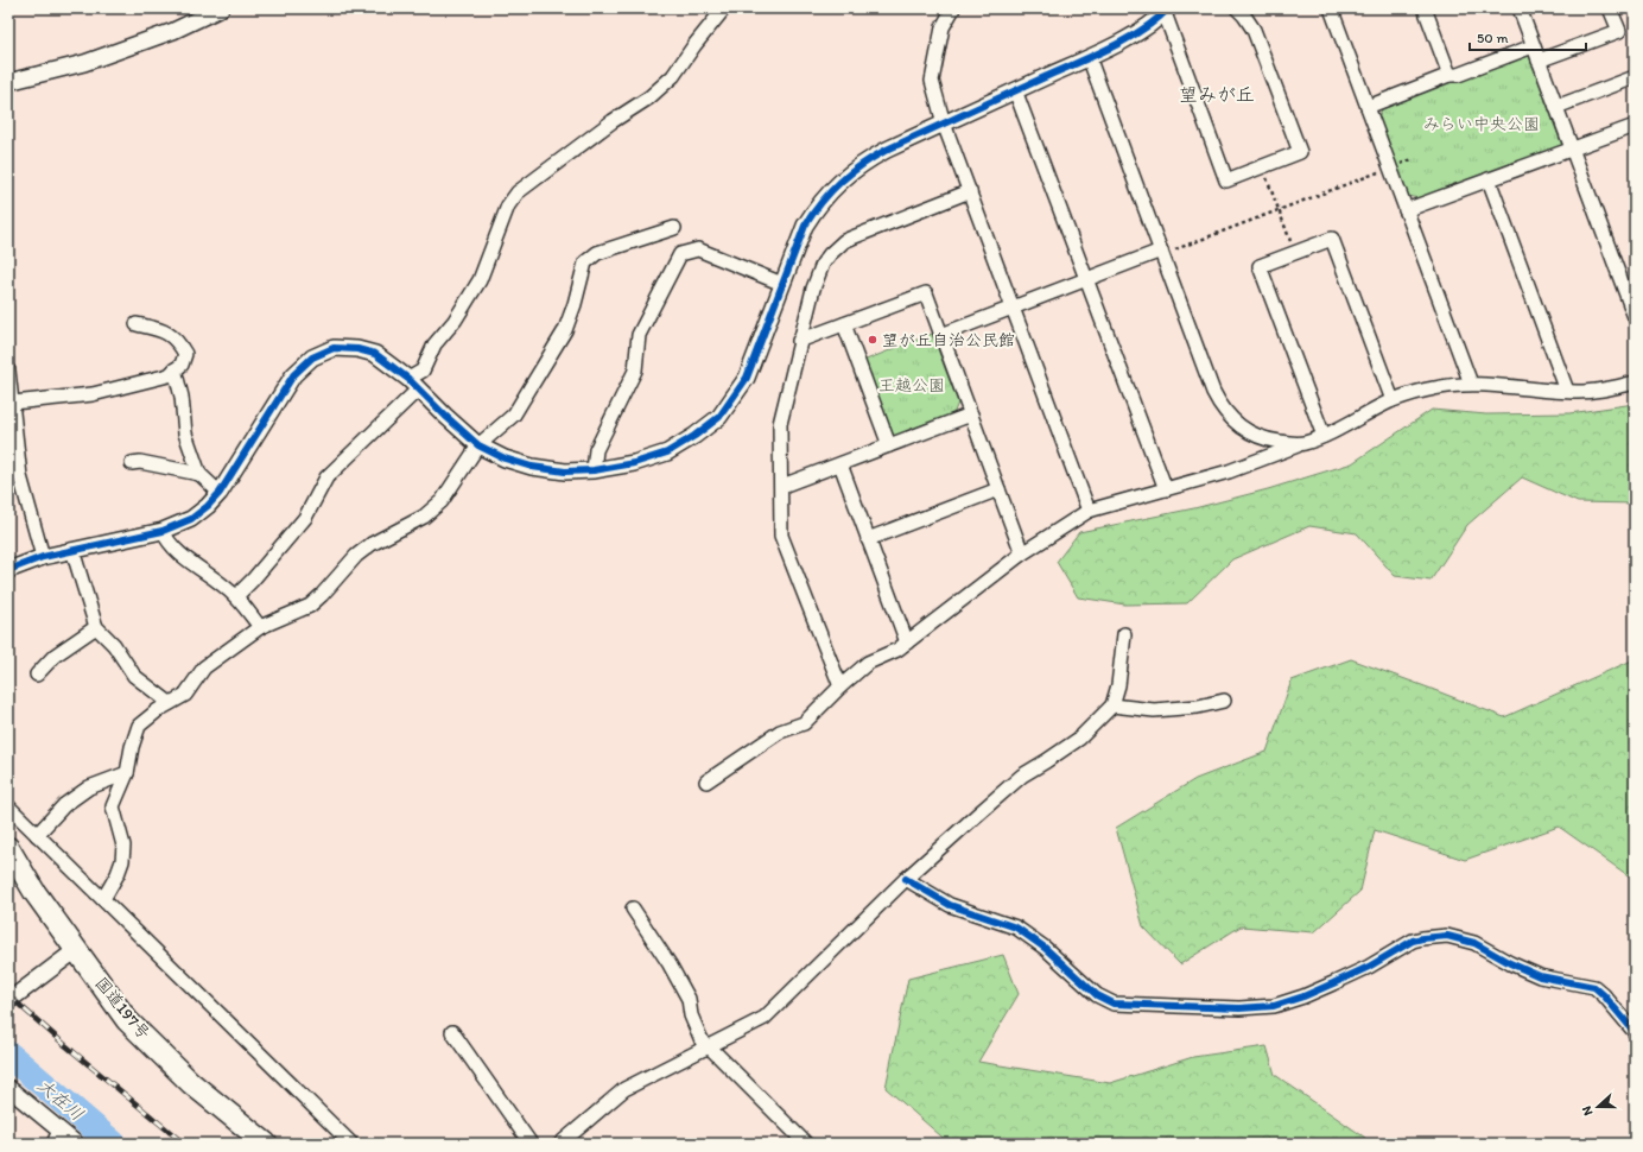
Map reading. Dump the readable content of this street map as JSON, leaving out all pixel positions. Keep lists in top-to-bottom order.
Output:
{
  "streets": {
    "highway": ["国道197号"]
  },
  "districts": ["望みが丘"],
  "water": ["大在川"],
  "parks": ["みらい中央公園", "王越公園"],
  "places": ["望が丘自治公民館"],
  "scale_bar": "50 m",
  "north": "left"
}
